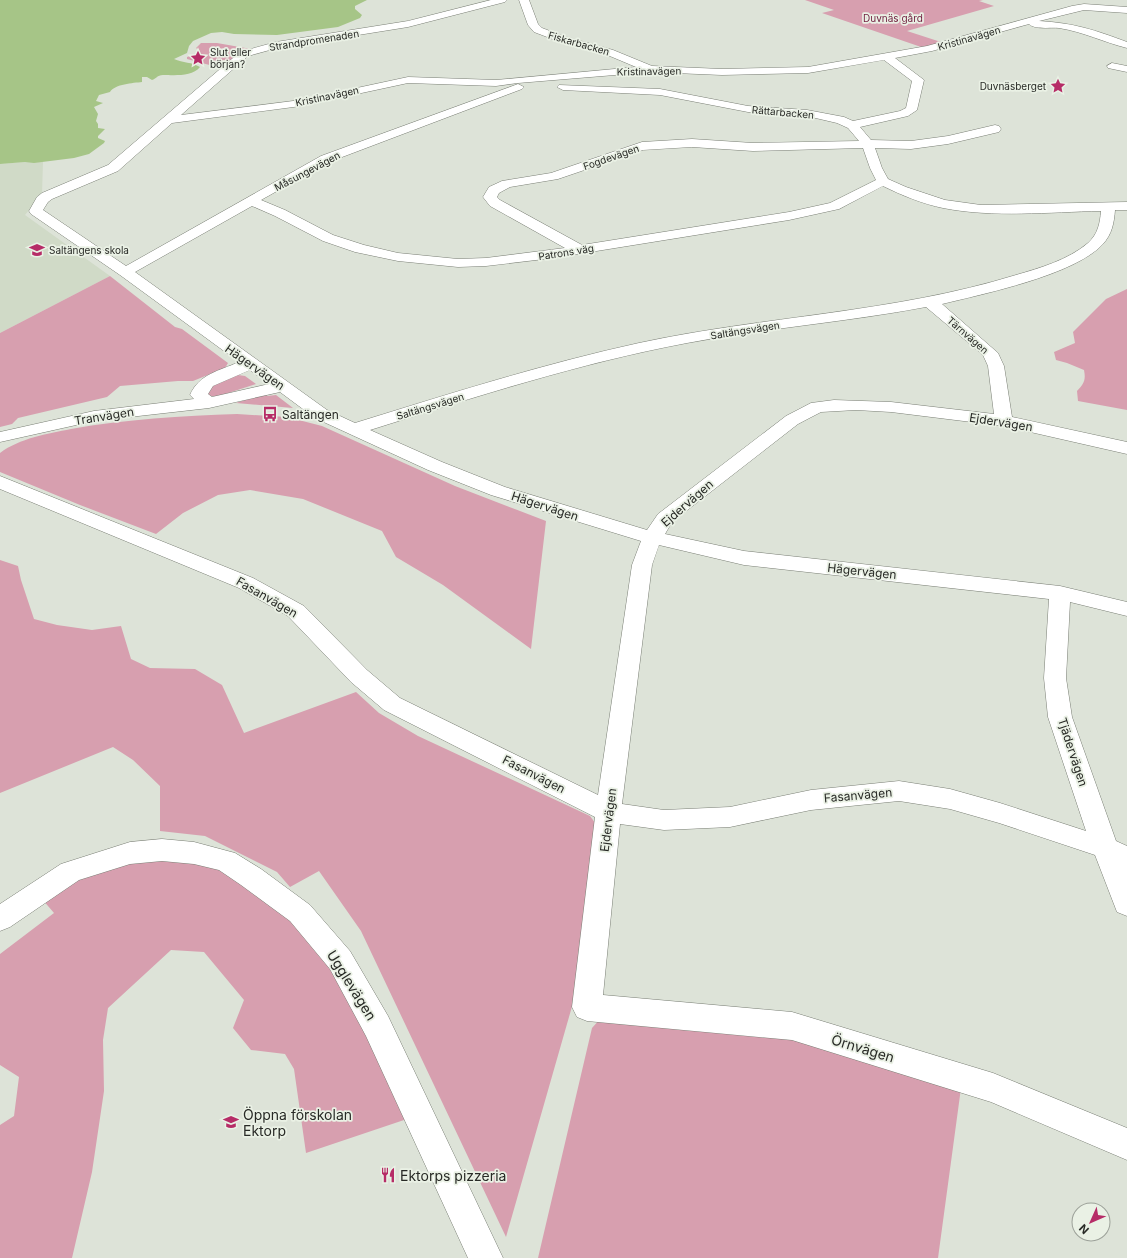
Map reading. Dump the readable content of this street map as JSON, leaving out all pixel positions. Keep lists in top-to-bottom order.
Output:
{
  "streets": {
    "street": [
      "Kristinavägen",
      "Strandpromenaden",
      "Fiskarbacken",
      "Rättarbacken",
      "Fogdevägen",
      "Måsungevägen",
      "Patrons väg",
      "Saltängsvägen",
      "Tärnvägen",
      "Hägervägen",
      "Tranvägen",
      "Ejdervägen",
      "Fasanvägen",
      "Tjädervägen",
      "Ugglevägen",
      "Örnvägen"
    ]
  },
  "crossings": [
    ["Kristinavägen", "Strandpromenaden"],
    ["Kristinavägen", "Fiskarbacken"],
    ["Kristinavägen", "Rättarbacken"],
    ["Strandpromenaden", "Hägervägen"],
    ["Rättarbacken", "Måsungevägen"],
    ["Fogdevägen", "Patrons väg"],
    ["Måsungevägen", "Patrons väg"],
    ["Måsungevägen", "Hägervägen"],
    ["Saltängsvägen", "Tärnvägen"],
    ["Saltängsvägen", "Hägervägen"],
    ["Tärnvägen", "Ejdervägen"],
    ["Hägervägen", "Tranvägen"],
    ["Hägervägen", "Ejdervägen"],
    ["Hägervägen", "Tjädervägen"],
    ["Ejdervägen", "Fasanvägen"],
    ["Ejdervägen", "Örnvägen"],
    ["Fasanvägen", "Tjädervägen"]
  ],
  "parks": ["Duvnäs gård"],
  "places": {
    "place": ["Slut eller början?", "Duvnäsberget"],
    "school or university": ["Saltängens skola", "Öppna förskolan Ektorp"],
    "bus stop": ["Saltängen"],
    "restaurant": ["Ektorps pizzeria"]
  },
  "north": "bottom left"
}
